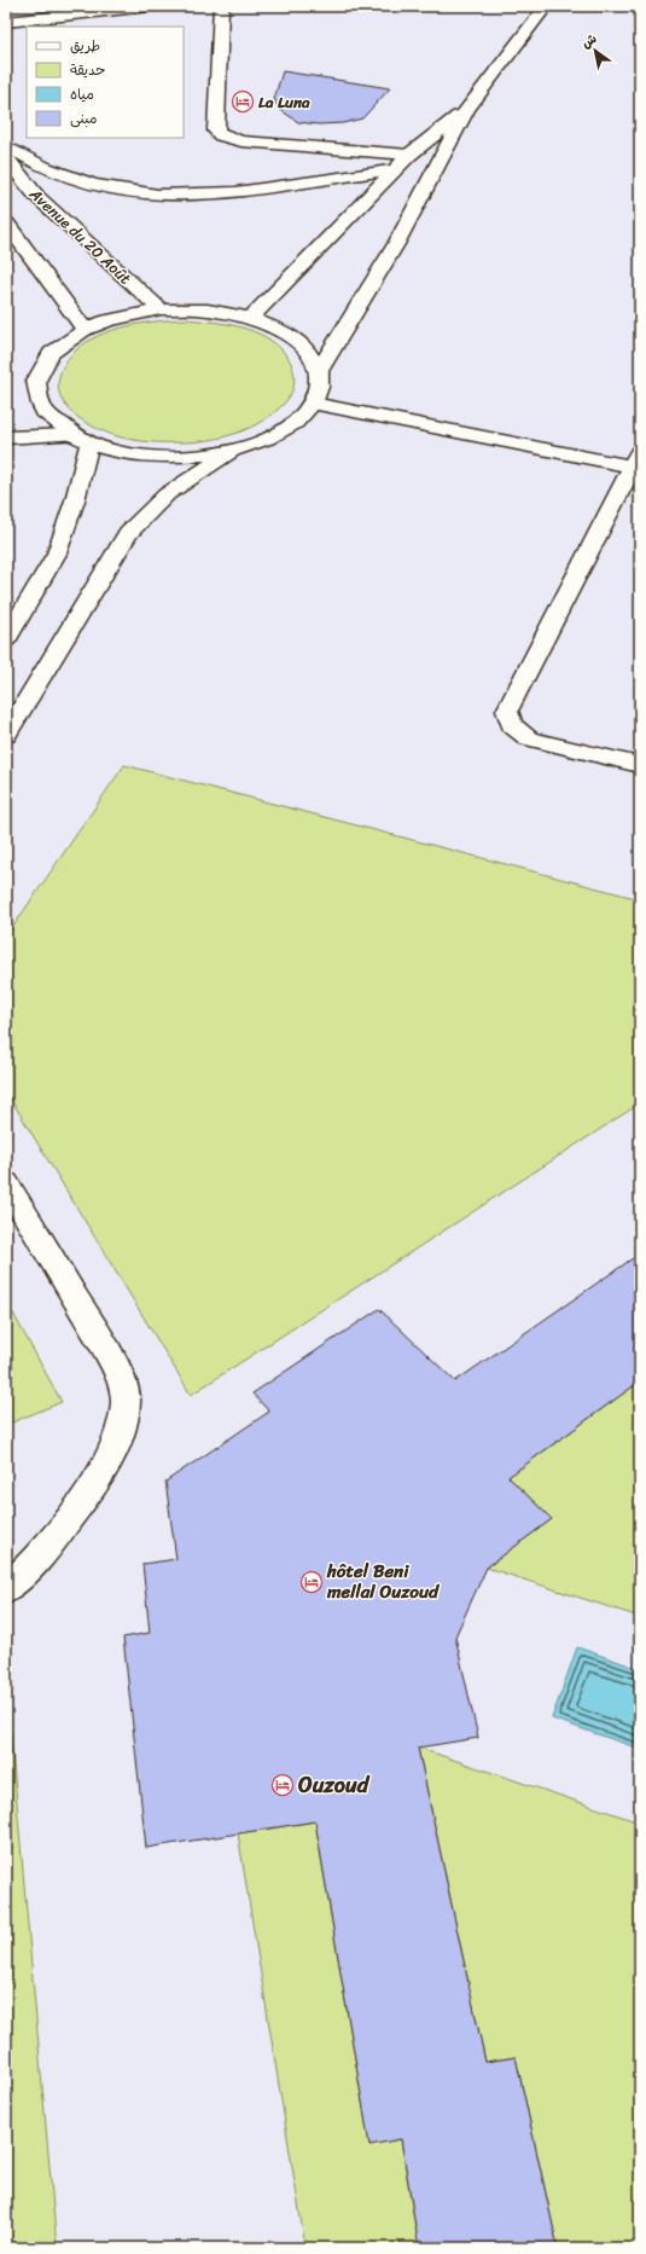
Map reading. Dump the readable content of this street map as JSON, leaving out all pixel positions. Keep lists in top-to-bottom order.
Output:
{
  "streets": {
    "main road": ["Avenue du 20 Août"]
  },
  "places": {
    "hotel": ["La Luna", "hôtel Beni mellal Ouzoud", "Ouzoud"]
  },
  "legend": [
    "طريق",
    "حديقة",
    "مياه",
    "مبنى"
  ],
  "north": "top left"
}
